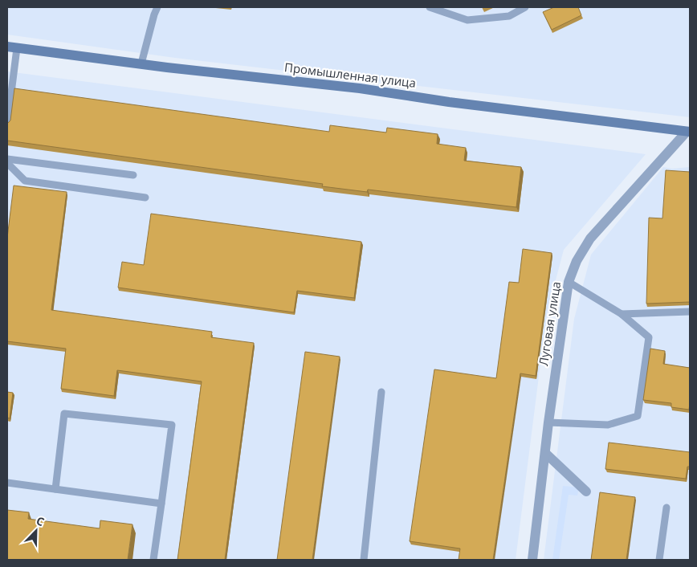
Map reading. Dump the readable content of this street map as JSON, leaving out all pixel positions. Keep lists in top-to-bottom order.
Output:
{
  "streets": {
    "main road": ["Промышленная улица"],
    "street": ["Луговая улица"]
  },
  "crossings": [
    ["Промышленная улица", "Луговая улица"]
  ],
  "north": "top right"
}
